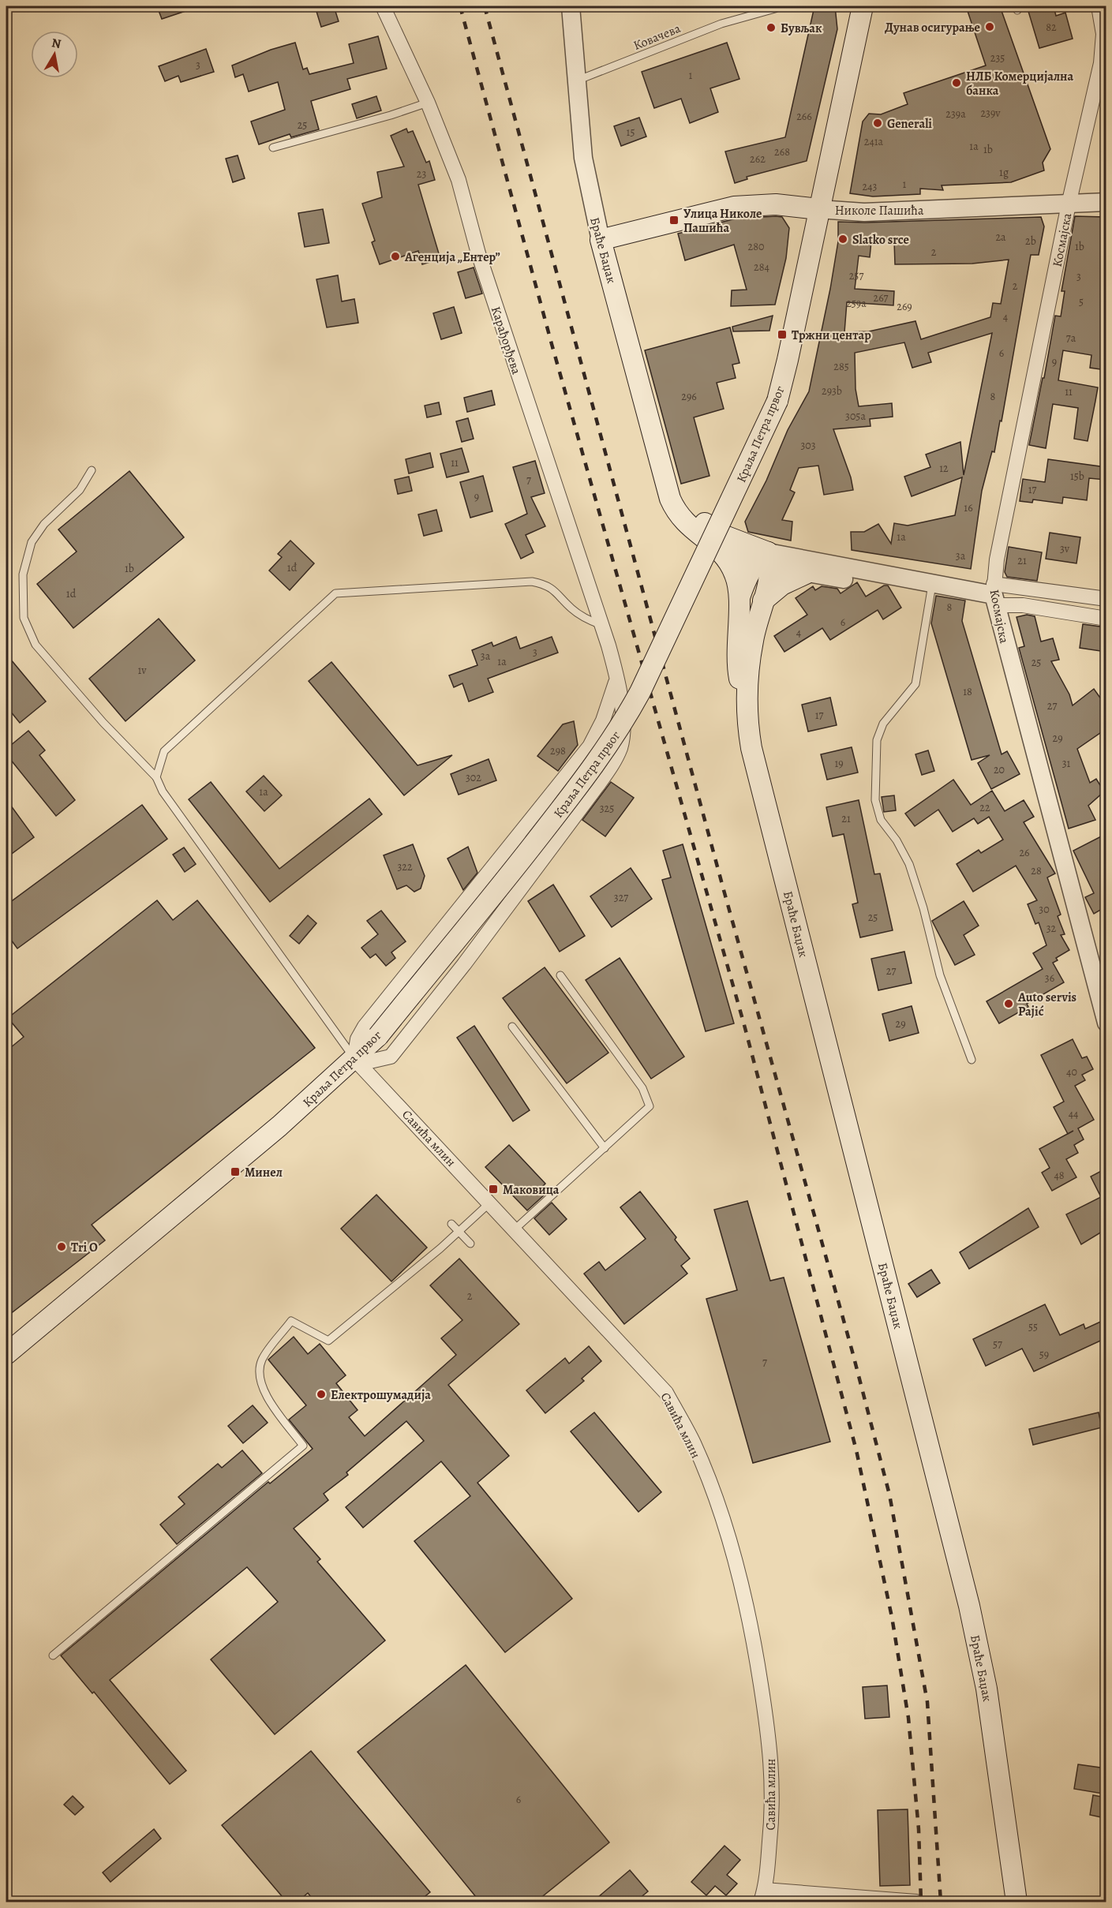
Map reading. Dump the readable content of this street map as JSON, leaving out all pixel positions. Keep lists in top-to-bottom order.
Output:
{
  "streets": {
    "main road": ["Николе Пашића", "Браће Баџак", "Краља Петра првог"],
    "street": ["Космајска", "Карађорђева", "Савића млин"],
    "lane": ["Ковачева"]
  },
  "crossings": [
    ["Ковачева", "Браће Баџак"],
    ["Николе Пашића", "Космајска"],
    ["Николе Пашића", "Браће Баџак"],
    ["Николе Пашића", "Краља Петра првог"],
    ["Карађорђева", "Краља Петра првог"],
    ["Карађорђева", "Савића млин"],
    ["Краља Петра првог", "Савића млин"]
  ],
  "places": {
    "other": [
      "Дунав осигурање",
      "Бувљак",
      "НЛБ Комерцијална банка",
      "Generali",
      "Slatko srce",
      "Агенција „Ентер”",
      "Auto servis Pajić",
      "Tri O",
      "Електрошумадија"
    ],
    "transit": [
      "Улица Николе Пашића",
      "Тржни центар",
      "Минел",
      "Маковица"
    ]
  },
  "house_numbers": [
    "82",
    "235",
    "3",
    "1",
    "239v",
    "239a",
    "266",
    "25",
    "15",
    "241a",
    "1a",
    "1b",
    "268",
    "262",
    "1g",
    "23",
    "1",
    "243",
    "2a",
    "2b",
    "280",
    "1b",
    "2",
    "284",
    "257",
    "3",
    "2",
    "267",
    "5",
    "259a",
    "269",
    "4",
    "7a",
    "6",
    "9",
    "285",
    "293b",
    "11",
    "296",
    "8",
    "305a",
    "303",
    "11",
    "12",
    "15b",
    "7",
    "17",
    "9",
    "16",
    "1a",
    "3v",
    "3a",
    "21",
    "1đ",
    "1b",
    "1d",
    "8",
    "6",
    "4",
    "3",
    "3a",
    "1a",
    "25",
    "1v",
    "18",
    "27",
    "17",
    "29",
    "298",
    "19",
    "31",
    "20",
    "302",
    "1a",
    "22",
    "325",
    "21",
    "26",
    "322",
    "28",
    "327",
    "30",
    "25",
    "32",
    "27",
    "36",
    "29",
    "40",
    "44",
    "48",
    "2",
    "55",
    "57",
    "59",
    "7",
    "6"
  ],
  "north": "top"
}
